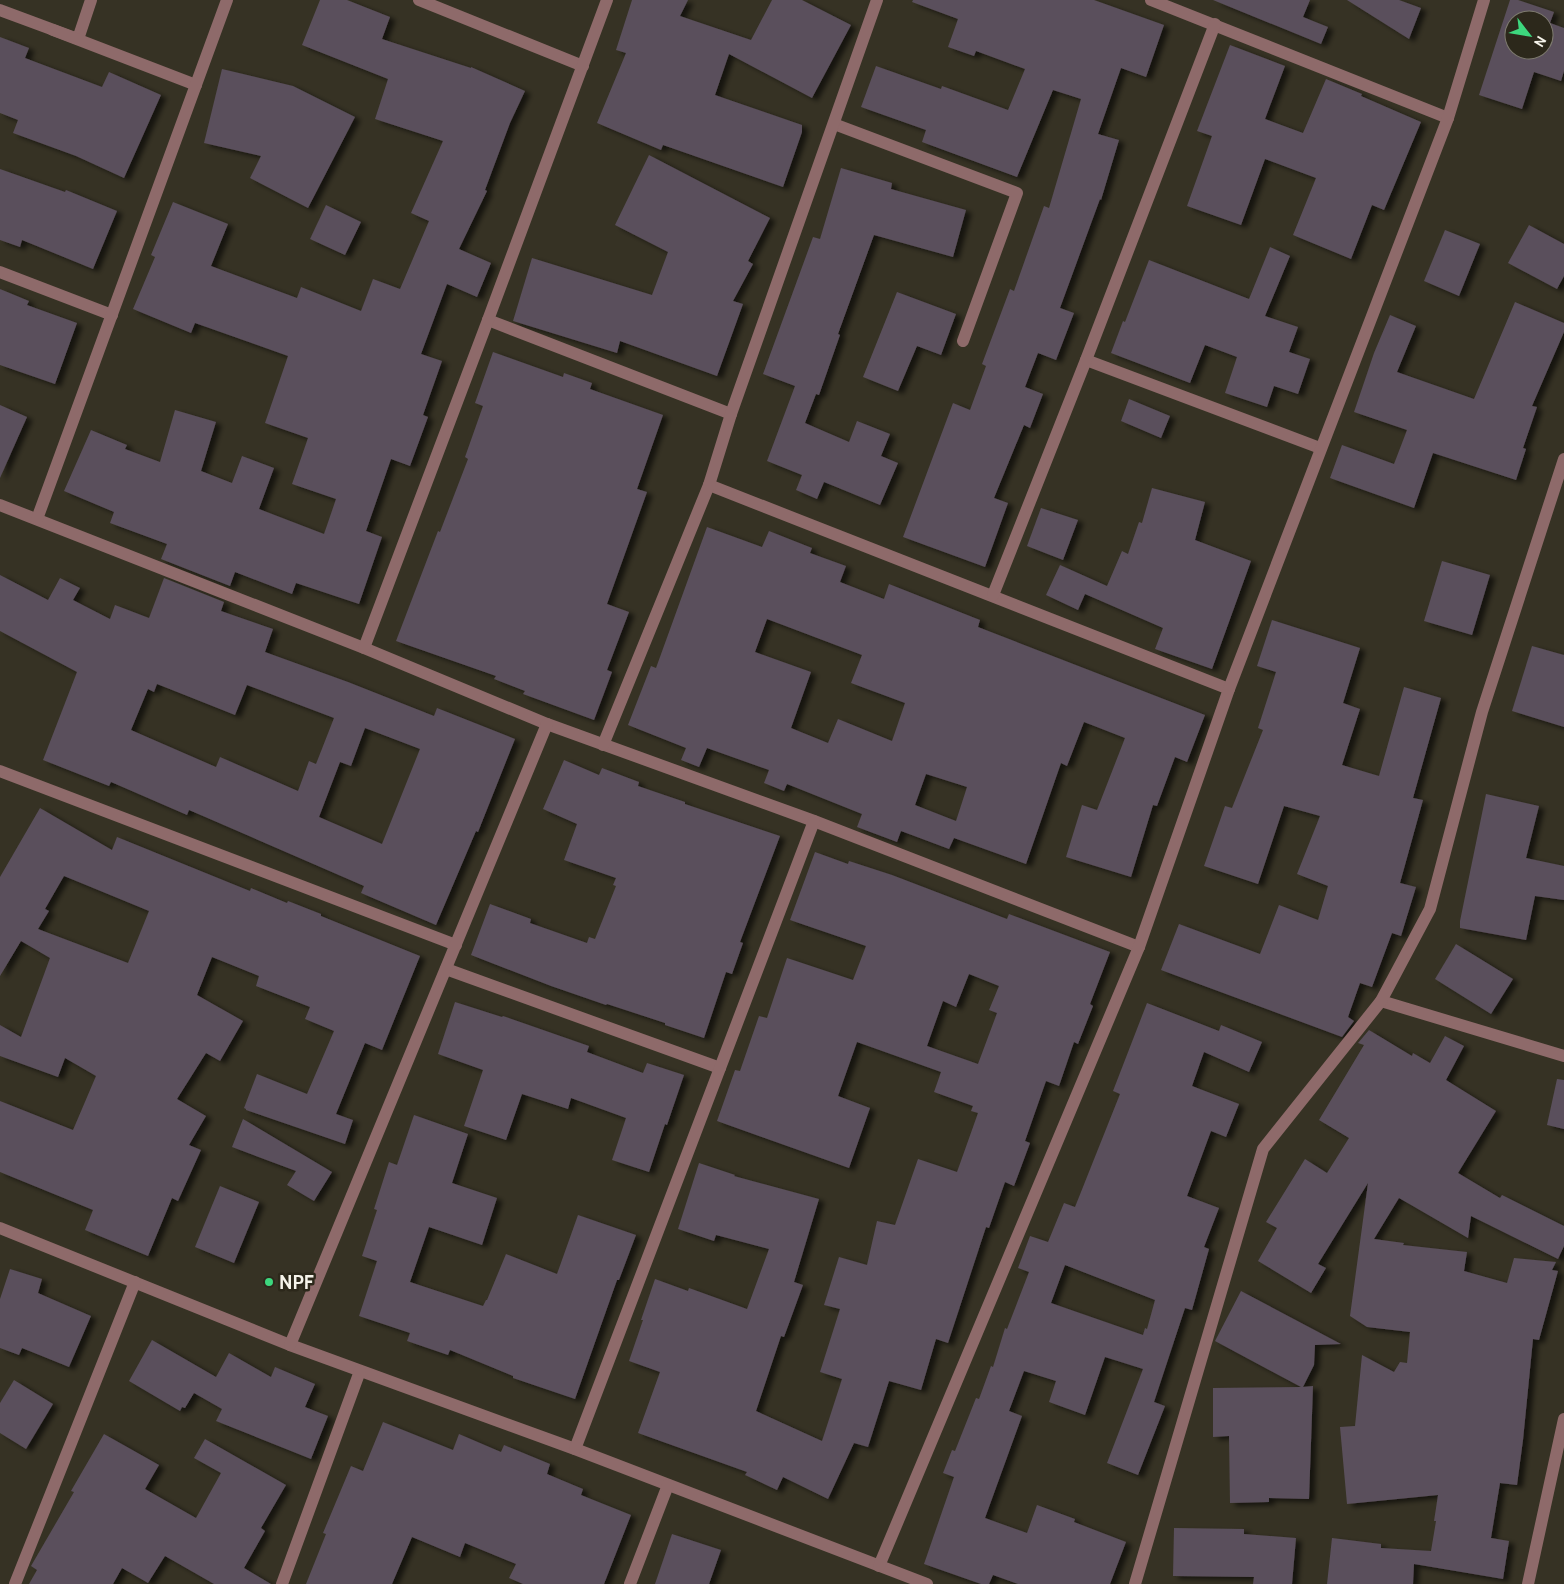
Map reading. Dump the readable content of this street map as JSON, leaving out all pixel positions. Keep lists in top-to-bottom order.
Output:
{
  "places": ["NPF"],
  "north": "bottom right"
}
